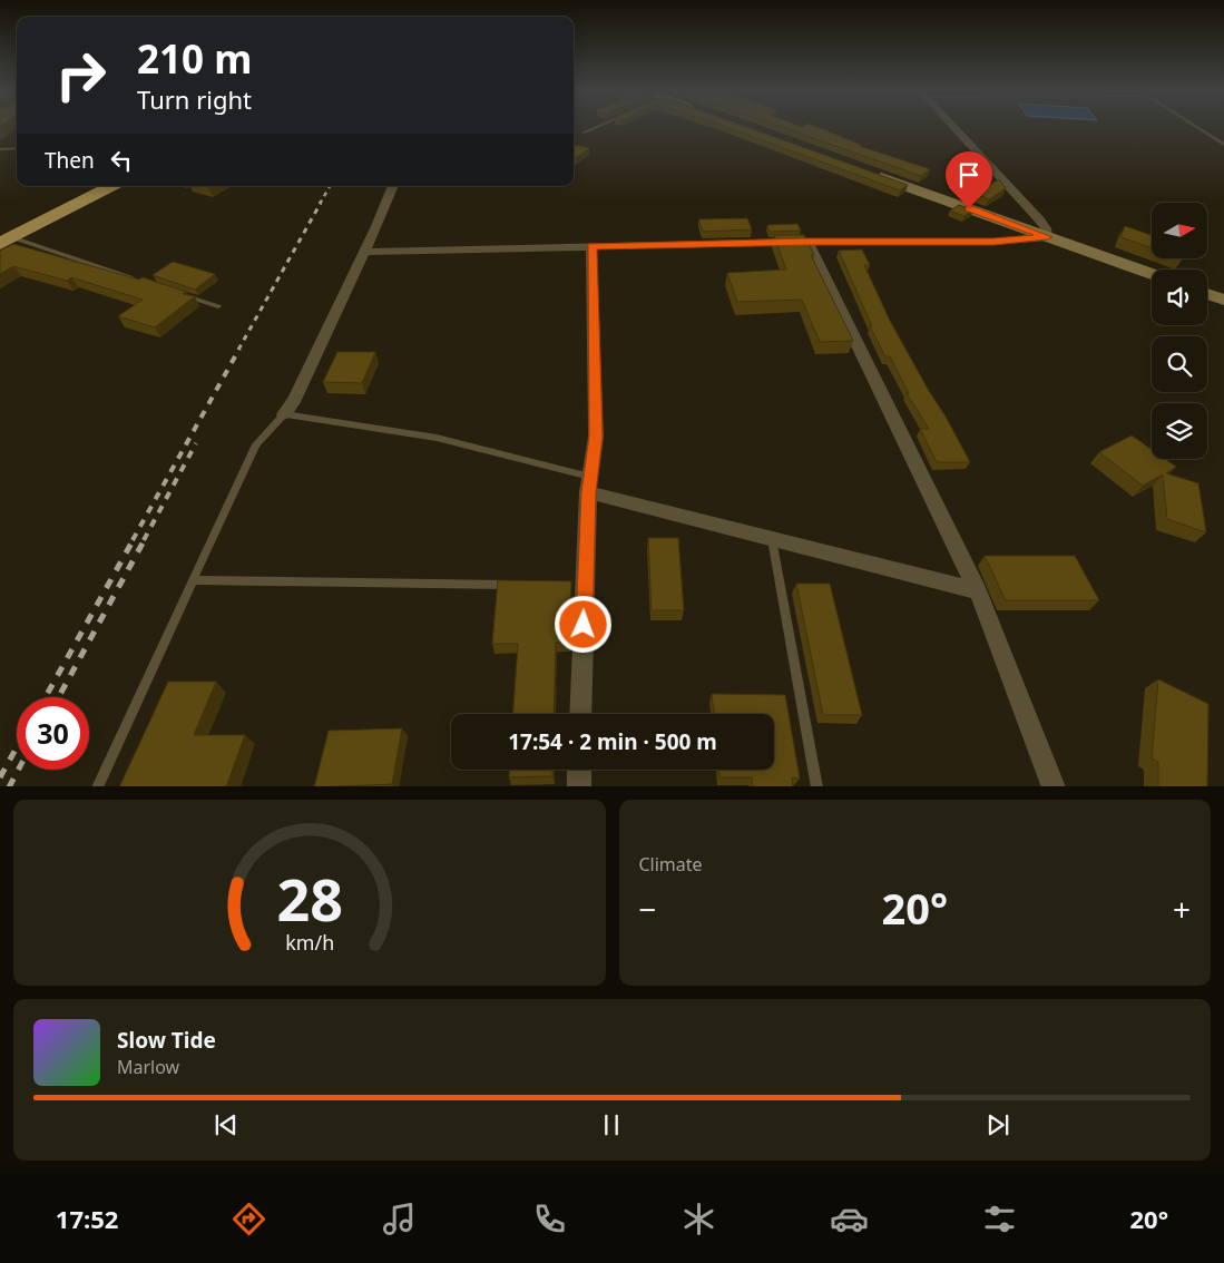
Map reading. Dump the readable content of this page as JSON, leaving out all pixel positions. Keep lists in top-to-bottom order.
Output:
{
  "north": "right",
  "page": {
    "turn": ["210 m", "Turn right"],
    "then": "Then",
    "limit": "30",
    "trip": "17:54 · 2 min · 500 m",
    "tile": "Climate",
    "heat": ["−", "20°", "+"],
    "song": ["Slow Tide", "Marlow"],
    "tabs": ["17:52", "20°"],
    "gauge": ["28", "km/h"]
  }
}
